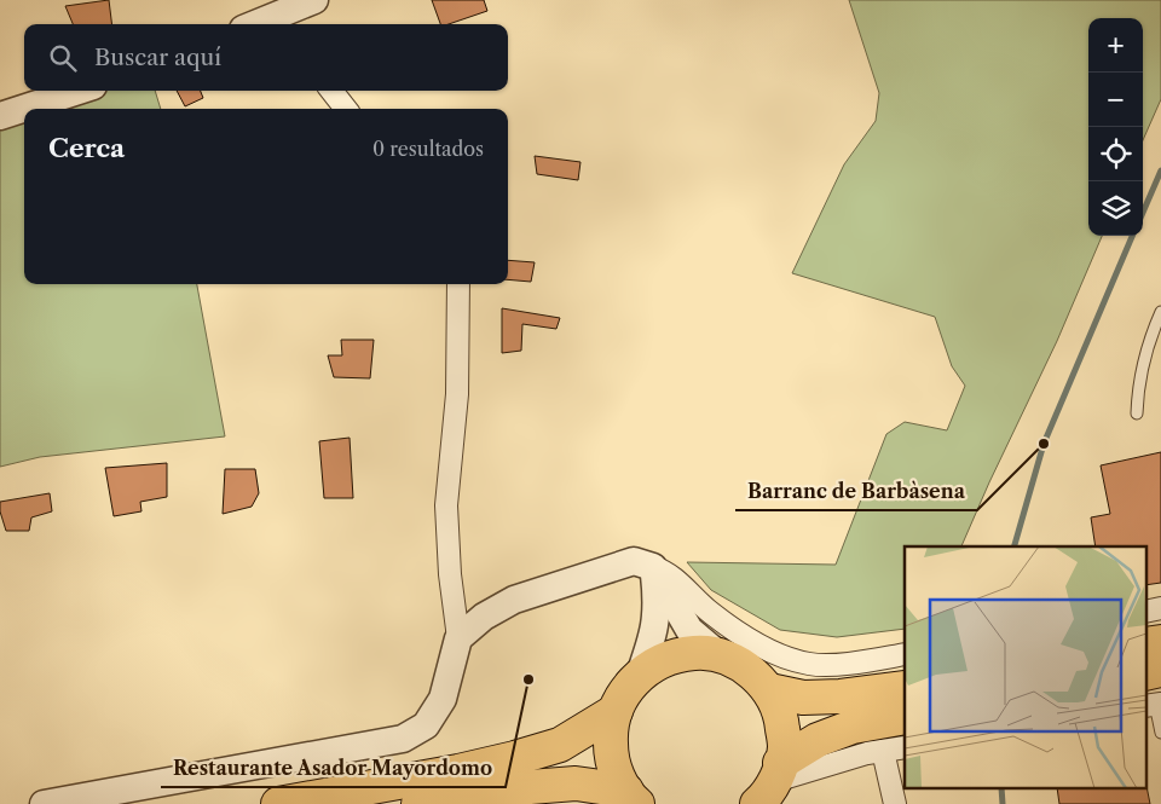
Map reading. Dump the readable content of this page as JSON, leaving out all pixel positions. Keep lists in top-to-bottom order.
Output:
{
  "places": ["Barranc de Barbàsena", "Restaurante Asador Mayordomo"],
  "page": {
    "map_buttons": ["+", "−"],
    "search": "Buscar aquí",
    "heading": ["Cerca", "0 resultados"]
  }
}
